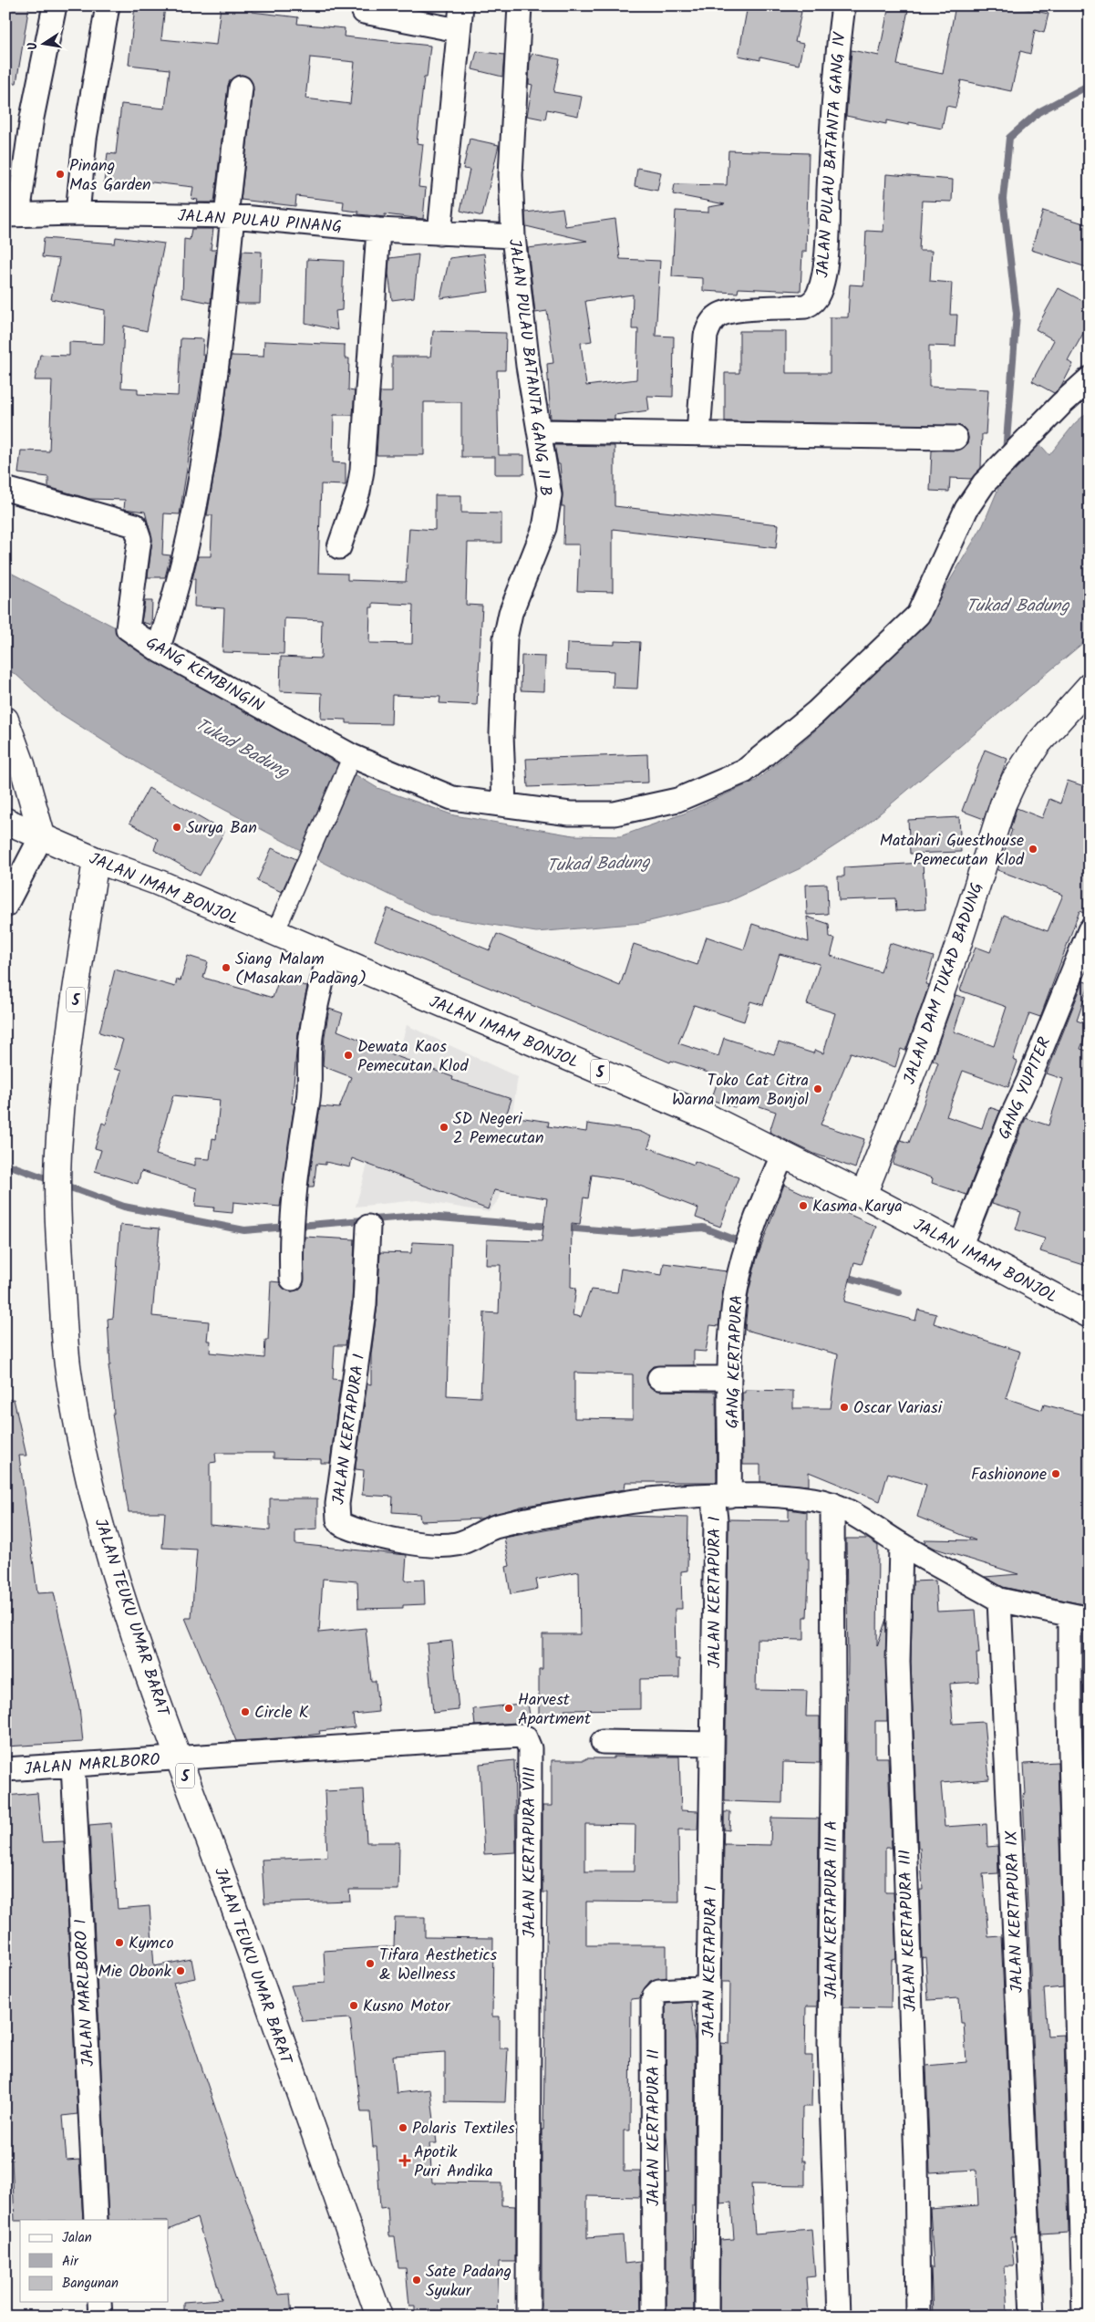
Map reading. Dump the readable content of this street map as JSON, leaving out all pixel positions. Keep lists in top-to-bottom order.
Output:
{
  "streets": {
    "main road": [
      "JALAN IMAM BONJOL",
      "JALAN DAM TUKAD BADUNG",
      "5",
      "JALAN TEUKU UMAR BARAT"
    ],
    "street": [
      "JALAN PULAU BATANTA GANG IV",
      "JALAN PULAU PINANG",
      "JALAN PULAU BATANTA GANG II B",
      "GANG KEMBINGIN",
      "GANG YUPITER",
      "GANG KERTAPURA",
      "JALAN KERTAPURA I",
      "JALAN MARLBORO",
      "JALAN KERTAPURA VIII",
      "JALAN KERTAPURA III A",
      "JALAN KERTAPURA IX",
      "JALAN KERTAPURA III",
      "JALAN MARLBORO I",
      "JALAN KERTAPURA II"
    ]
  },
  "crossings": [
    ["JALAN PULAU PINANG", "JALAN PULAU BATANTA GANG II B"],
    ["JALAN PULAU BATANTA GANG II B", "GANG KEMBINGIN"],
    ["JALAN IMAM BONJOL", "JALAN DAM TUKAD BADUNG"],
    ["JALAN IMAM BONJOL", "GANG YUPITER"],
    ["JALAN IMAM BONJOL", "GANG KERTAPURA"],
    ["JALAN IMAM BONJOL", "JALAN TEUKU UMAR BARAT"],
    ["GANG KERTAPURA", "JALAN KERTAPURA I"],
    ["JALAN KERTAPURA I", "JALAN KERTAPURA II"],
    ["JALAN TEUKU UMAR BARAT", "JALAN MARLBORO"],
    ["JALAN TEUKU UMAR BARAT", "JALAN KERTAPURA VIII"],
    ["JALAN MARLBORO", "JALAN KERTAPURA VIII"],
    ["JALAN MARLBORO", "JALAN MARLBORO I"]
  ],
  "water": ["Tukad Badung"],
  "places": {
    "other": [
      "Pinang Mas Garden",
      "Surya Ban",
      "Matahari Guesthouse Pemecutan Klod",
      "Siang Malam (Masakan Padang)",
      "Dewata Kaos Pemecutan Klod",
      "Toko Cat Citra Warna Imam Bonjol",
      "SD Negeri 2 Pemecutan",
      "Kasma Karya",
      "Oscar Variasi",
      "Fashionone",
      "Harvest Apartment",
      "Circle K",
      "Kymco",
      "Tifara Aesthetics & Wellness",
      "Mie Obonk",
      "Kusno Motor",
      "Polaris Textiles",
      "Sate Padang Syukur"
    ],
    "health": ["Apotik Puri Andika"]
  },
  "legend": ["Jalan", "Air", "Bangunan"],
  "north": "left"
}
